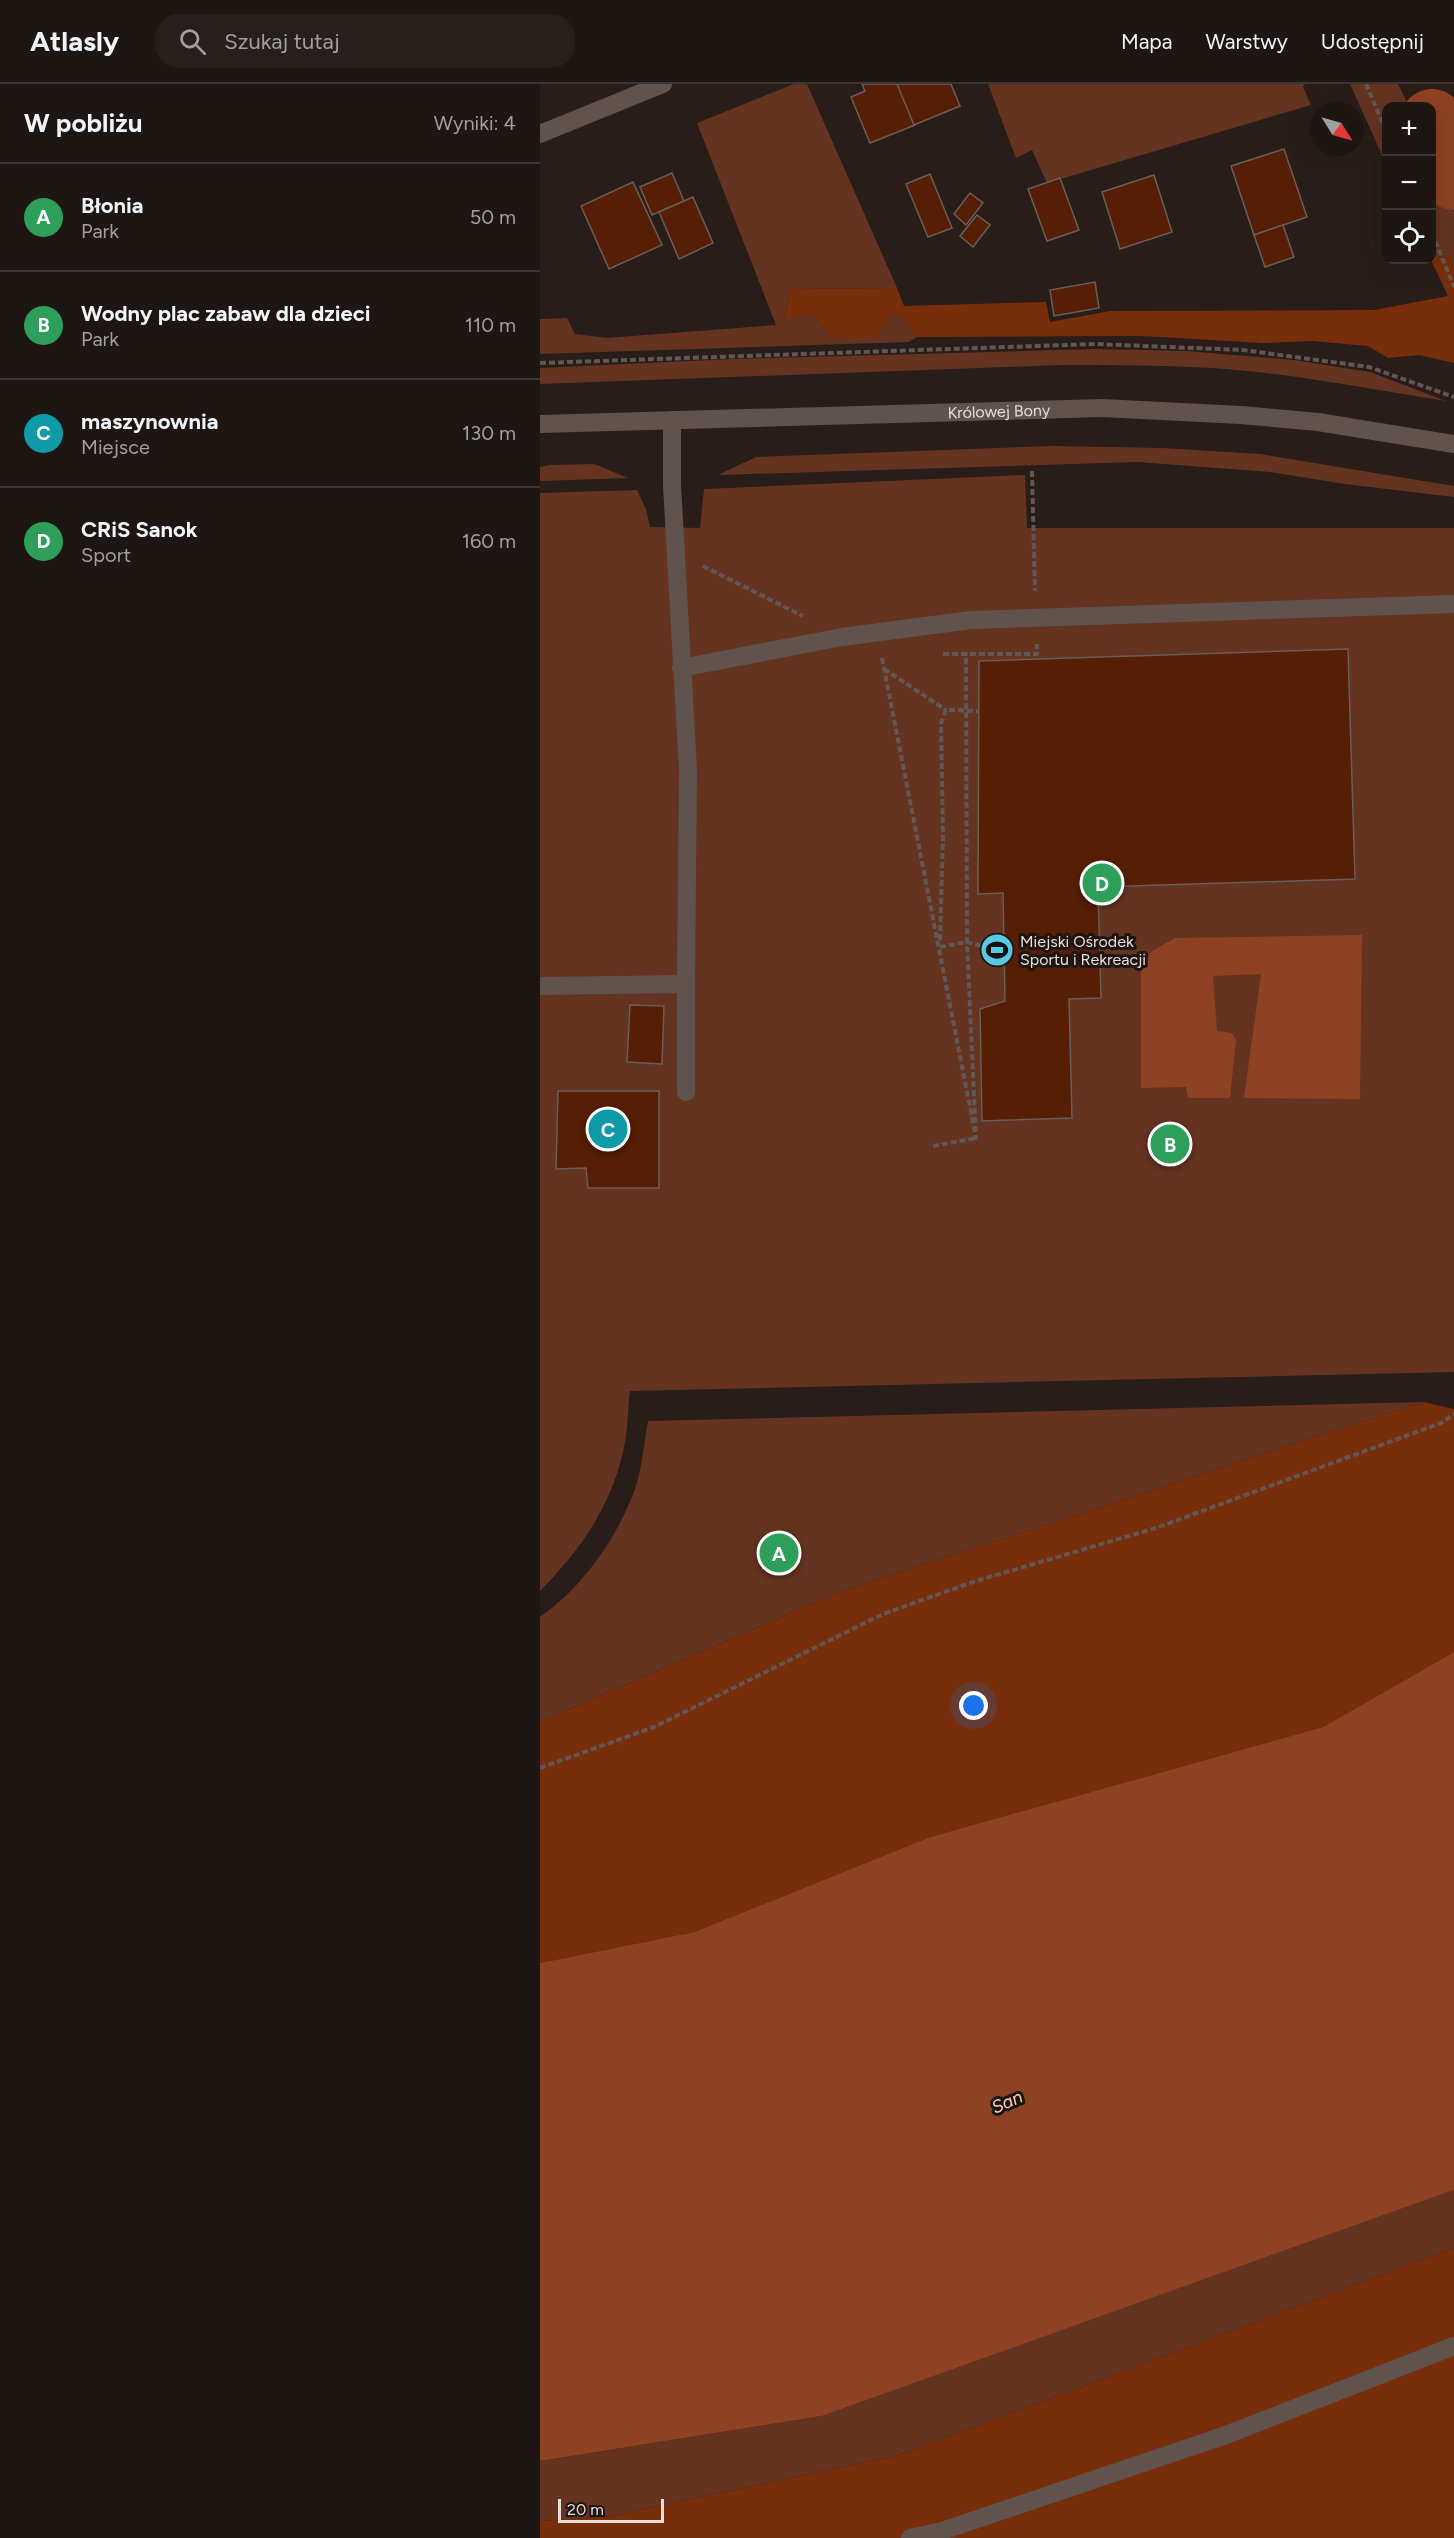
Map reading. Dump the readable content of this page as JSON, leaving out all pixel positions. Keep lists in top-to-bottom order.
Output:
{
  "streets": {
    "main road": ["Królowej Bony"]
  },
  "water": ["San"],
  "places": {
    "sports": ["Miejski Ośrodek Sportu i Rekreacji"]
  },
  "scale_bar": "20 m",
  "north": "bottom right",
  "page": {
    "header": "Atlasly",
    "search": "Szukaj tutaj",
    "nav": ["Mapa", "Warstwy", "Udostępnij"],
    "heading": ["W pobliżu", "Wyniki: 4"],
    "map_buttons": ["+", "−"],
    "list": [
      {
        "mark": "A",
        "name": "Błonia",
        "note": "Park",
        "value": "50 m"
      },
      {
        "mark": "B",
        "name": "Wodny plac zabaw dla dzieci",
        "note": "Park",
        "value": "110 m"
      },
      {
        "mark": "C",
        "name": "maszynownia",
        "note": "Miejsce",
        "value": "130 m"
      },
      {
        "mark": "D",
        "name": "CRiS Sanok",
        "note": "Sport",
        "value": "160 m"
      }
    ],
    "pins": [
      "D",
      "C",
      "B",
      "A"
    ],
    "scale": "20 m"
  }
}
